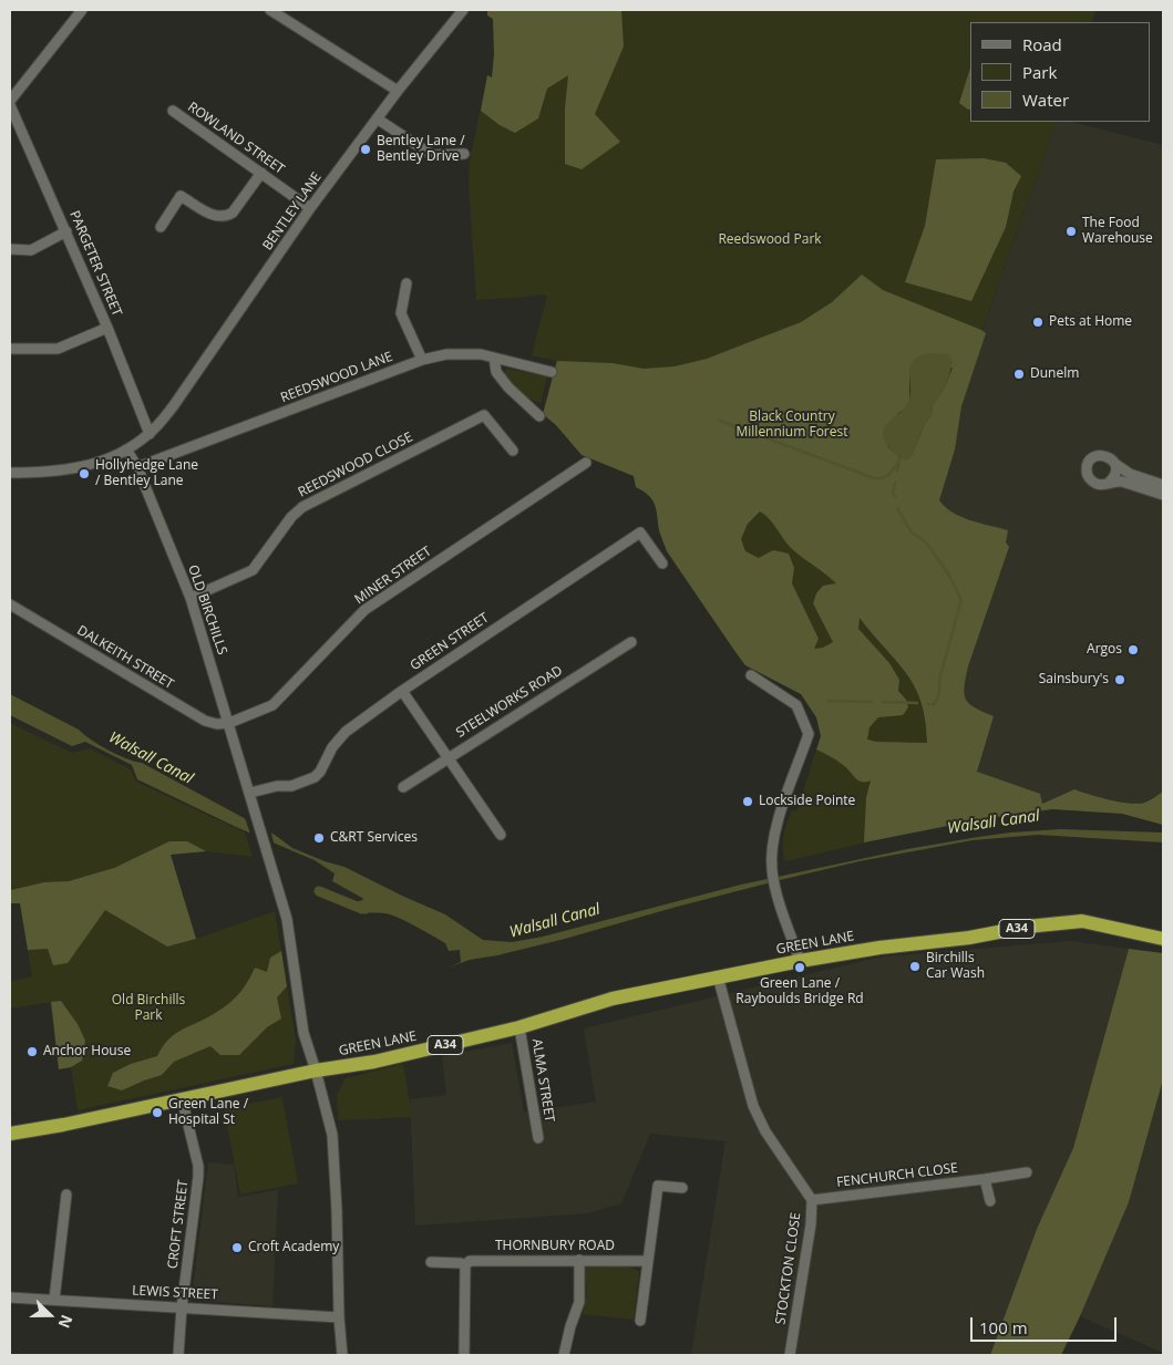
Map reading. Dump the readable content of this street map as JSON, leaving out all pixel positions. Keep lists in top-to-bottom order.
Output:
{
  "streets": {
    "highway": ["A34", "GREEN LANE"],
    "street": [
      "ROWLAND STREET",
      "BENTLEY LANE",
      "PARGETER STREET",
      "REEDSWOOD LANE",
      "REEDSWOOD CLOSE",
      "MINER STREET",
      "OLD BIRCHILLS",
      "GREEN STREET",
      "DALKEITH STREET",
      "STEELWORKS ROAD",
      "ALMA STREET",
      "FENCHURCH CLOSE",
      "CROFT STREET",
      "THORNBURY ROAD",
      "STOCKTON CLOSE",
      "LEWIS STREET"
    ]
  },
  "crossings": [
    ["ROWLAND STREET", "BENTLEY LANE"],
    ["BENTLEY LANE", "PARGETER STREET"],
    ["REEDSWOOD LANE", "OLD BIRCHILLS"],
    ["REEDSWOOD CLOSE", "OLD BIRCHILLS"],
    ["MINER STREET", "OLD BIRCHILLS"],
    ["MINER STREET", "DALKEITH STREET"],
    ["OLD BIRCHILLS", "GREEN STREET"],
    ["OLD BIRCHILLS", "DALKEITH STREET"],
    ["OLD BIRCHILLS", "GREEN LANE"],
    ["GREEN LANE", "ALMA STREET"],
    ["GREEN LANE", "CROFT STREET"],
    ["GREEN LANE", "STOCKTON CLOSE"],
    ["FENCHURCH CLOSE", "STOCKTON CLOSE"],
    ["CROFT STREET", "LEWIS STREET"]
  ],
  "water": ["Walsall Canal"],
  "parks": ["Reedswood Park", "Black Country Millennium Forest", "Old Birchills Park"],
  "places": [
    "Bentley Lane / Bentley Drive",
    "The Food Warehouse",
    "Pets at Home",
    "Dunelm",
    "Hollyhedge Lane / Bentley Lane",
    "Argos",
    "Sainsbury's",
    "Lockside Pointe",
    "C&RT Services",
    "Birchills Car Wash",
    "Green Lane / Rayboulds Bridge Rd",
    "Anchor House",
    "Green Lane / Hospital St",
    "Croft Academy"
  ],
  "legend": ["Road", "Park", "Water"],
  "scale_bar": "100 m",
  "north": "right"
}
